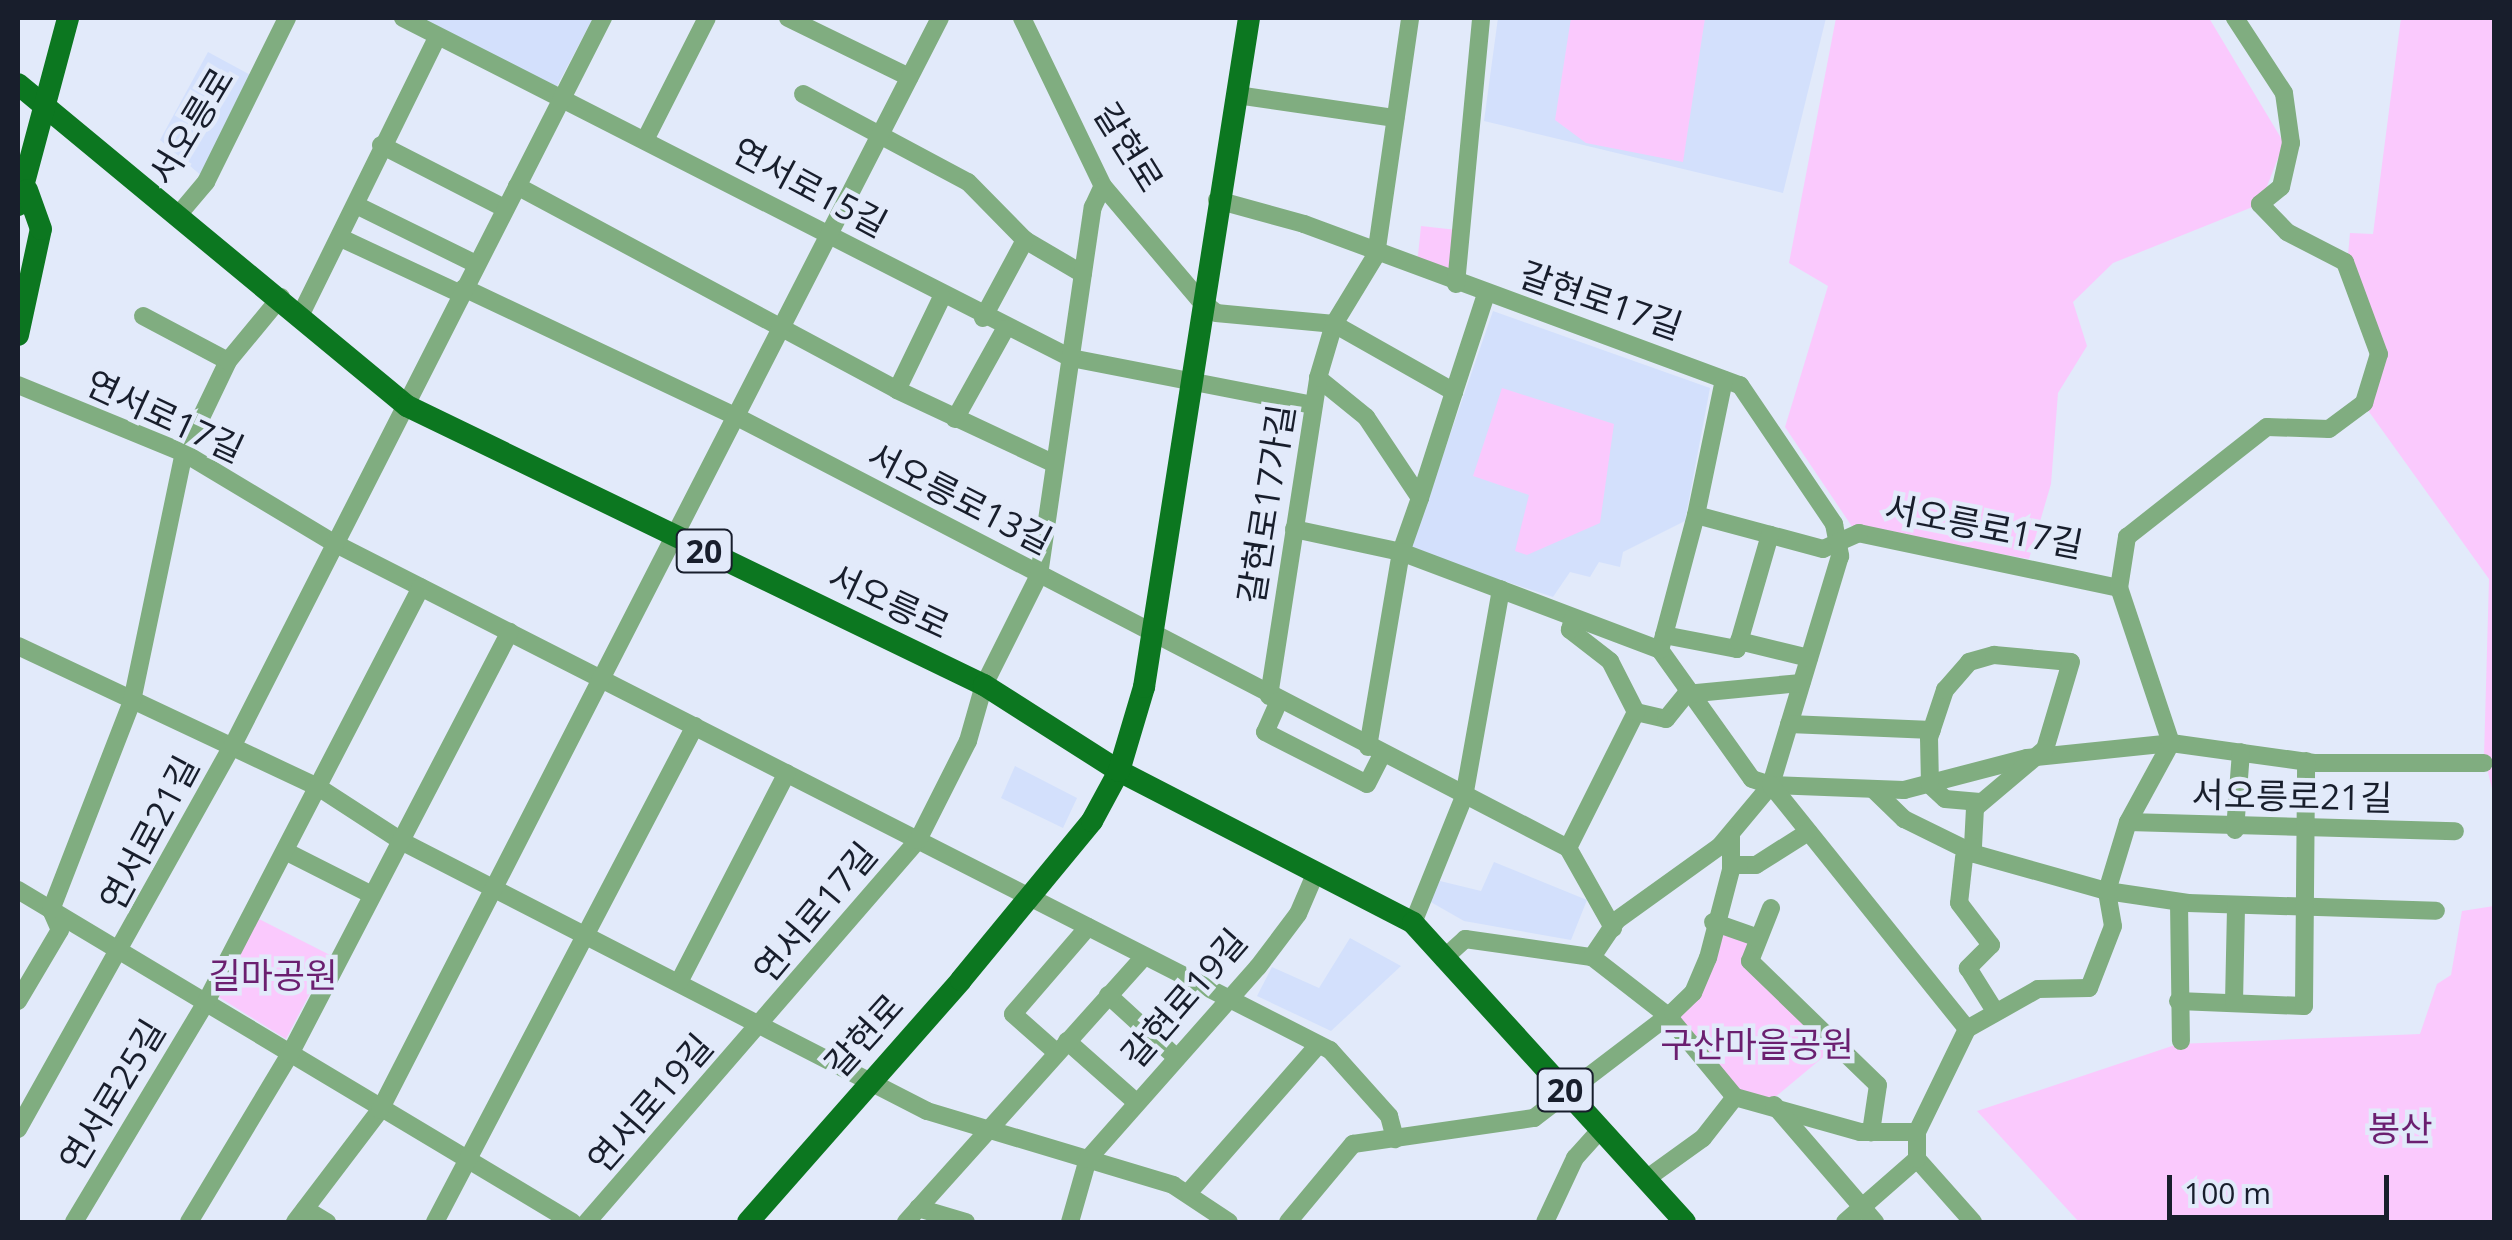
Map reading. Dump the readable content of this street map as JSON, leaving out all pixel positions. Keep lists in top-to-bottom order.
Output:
{
  "streets": {
    "main road": ["서오릉로", "갈현로", "20"],
    "street": [
      "연서로15길",
      "갈현로17길",
      "연서로17길",
      "서오릉로13길",
      "갈현로17가길",
      "서오릉로17길",
      "서오릉로21길",
      "연서로21길",
      "갈현로19길",
      "연서로25길",
      "연서로19길"
    ]
  },
  "crossings": [
    ["서오릉로", "갈현로"],
    ["서오릉로", "갈현로19길"],
    ["갈현로", "연서로15길"],
    ["갈현로", "갈현로17길"],
    ["갈현로", "연서로17길"],
    ["갈현로", "서오릉로13길"],
    ["갈현로", "갈현로17가길"],
    ["갈현로", "연서로19길"],
    ["갈현로17길", "갈현로17가길"],
    ["갈현로17길", "서오릉로17길"],
    ["연서로17길", "연서로19길"],
    ["서오릉로17길", "서오릉로21길"],
    ["연서로21길", "연서로25길"],
    ["연서로21길", "연서로19길"]
  ],
  "parks": ["길마공원", "구산마을공원", "봉산"],
  "scale_bar": "100 m"
}
